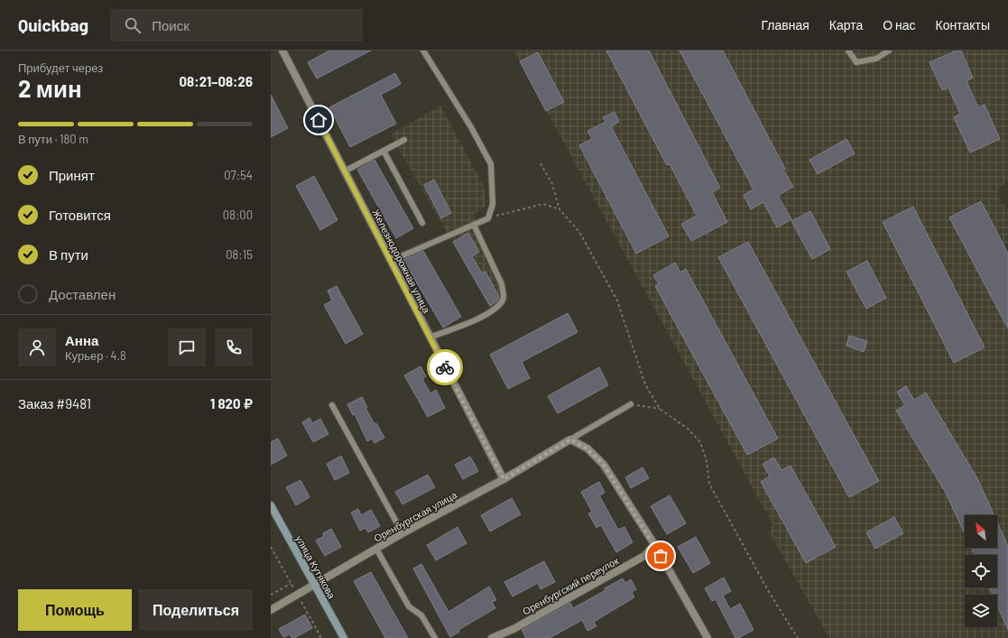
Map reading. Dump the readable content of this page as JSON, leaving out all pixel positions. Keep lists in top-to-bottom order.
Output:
{
  "streets": {
    "main road": ["улица Кутякова"],
    "street": ["Железнодорожная улица", "Оренбургская улица", "Оренбургский переулок"]
  },
  "crossings": [
    ["Железнодорожная улица", "Оренбургская улица"],
    ["Оренбургская улица", "улица Кутякова"]
  ],
  "north": "top left",
  "page": {
    "header": "Quickbag",
    "search": "Поиск",
    "nav": [
      "Главная",
      "Карта",
      "О нас",
      "Контакты"
    ],
    "heading": ["2 мин", "Прибудет через", "08:21–08:26"],
    "panel": [
      "Анна",
      "Курьер · 4.8",
      "Заказ #9481",
      "1 820 ₽"
    ],
    "bar": "В пути · 180 m",
    "list": [
      ["Принят", "07:54"],
      ["Готовится", "08:00"],
      ["В пути", "08:15"],
      "Доставлен"
    ],
    "buttons": ["Помощь", "Поделиться"]
  }
}
